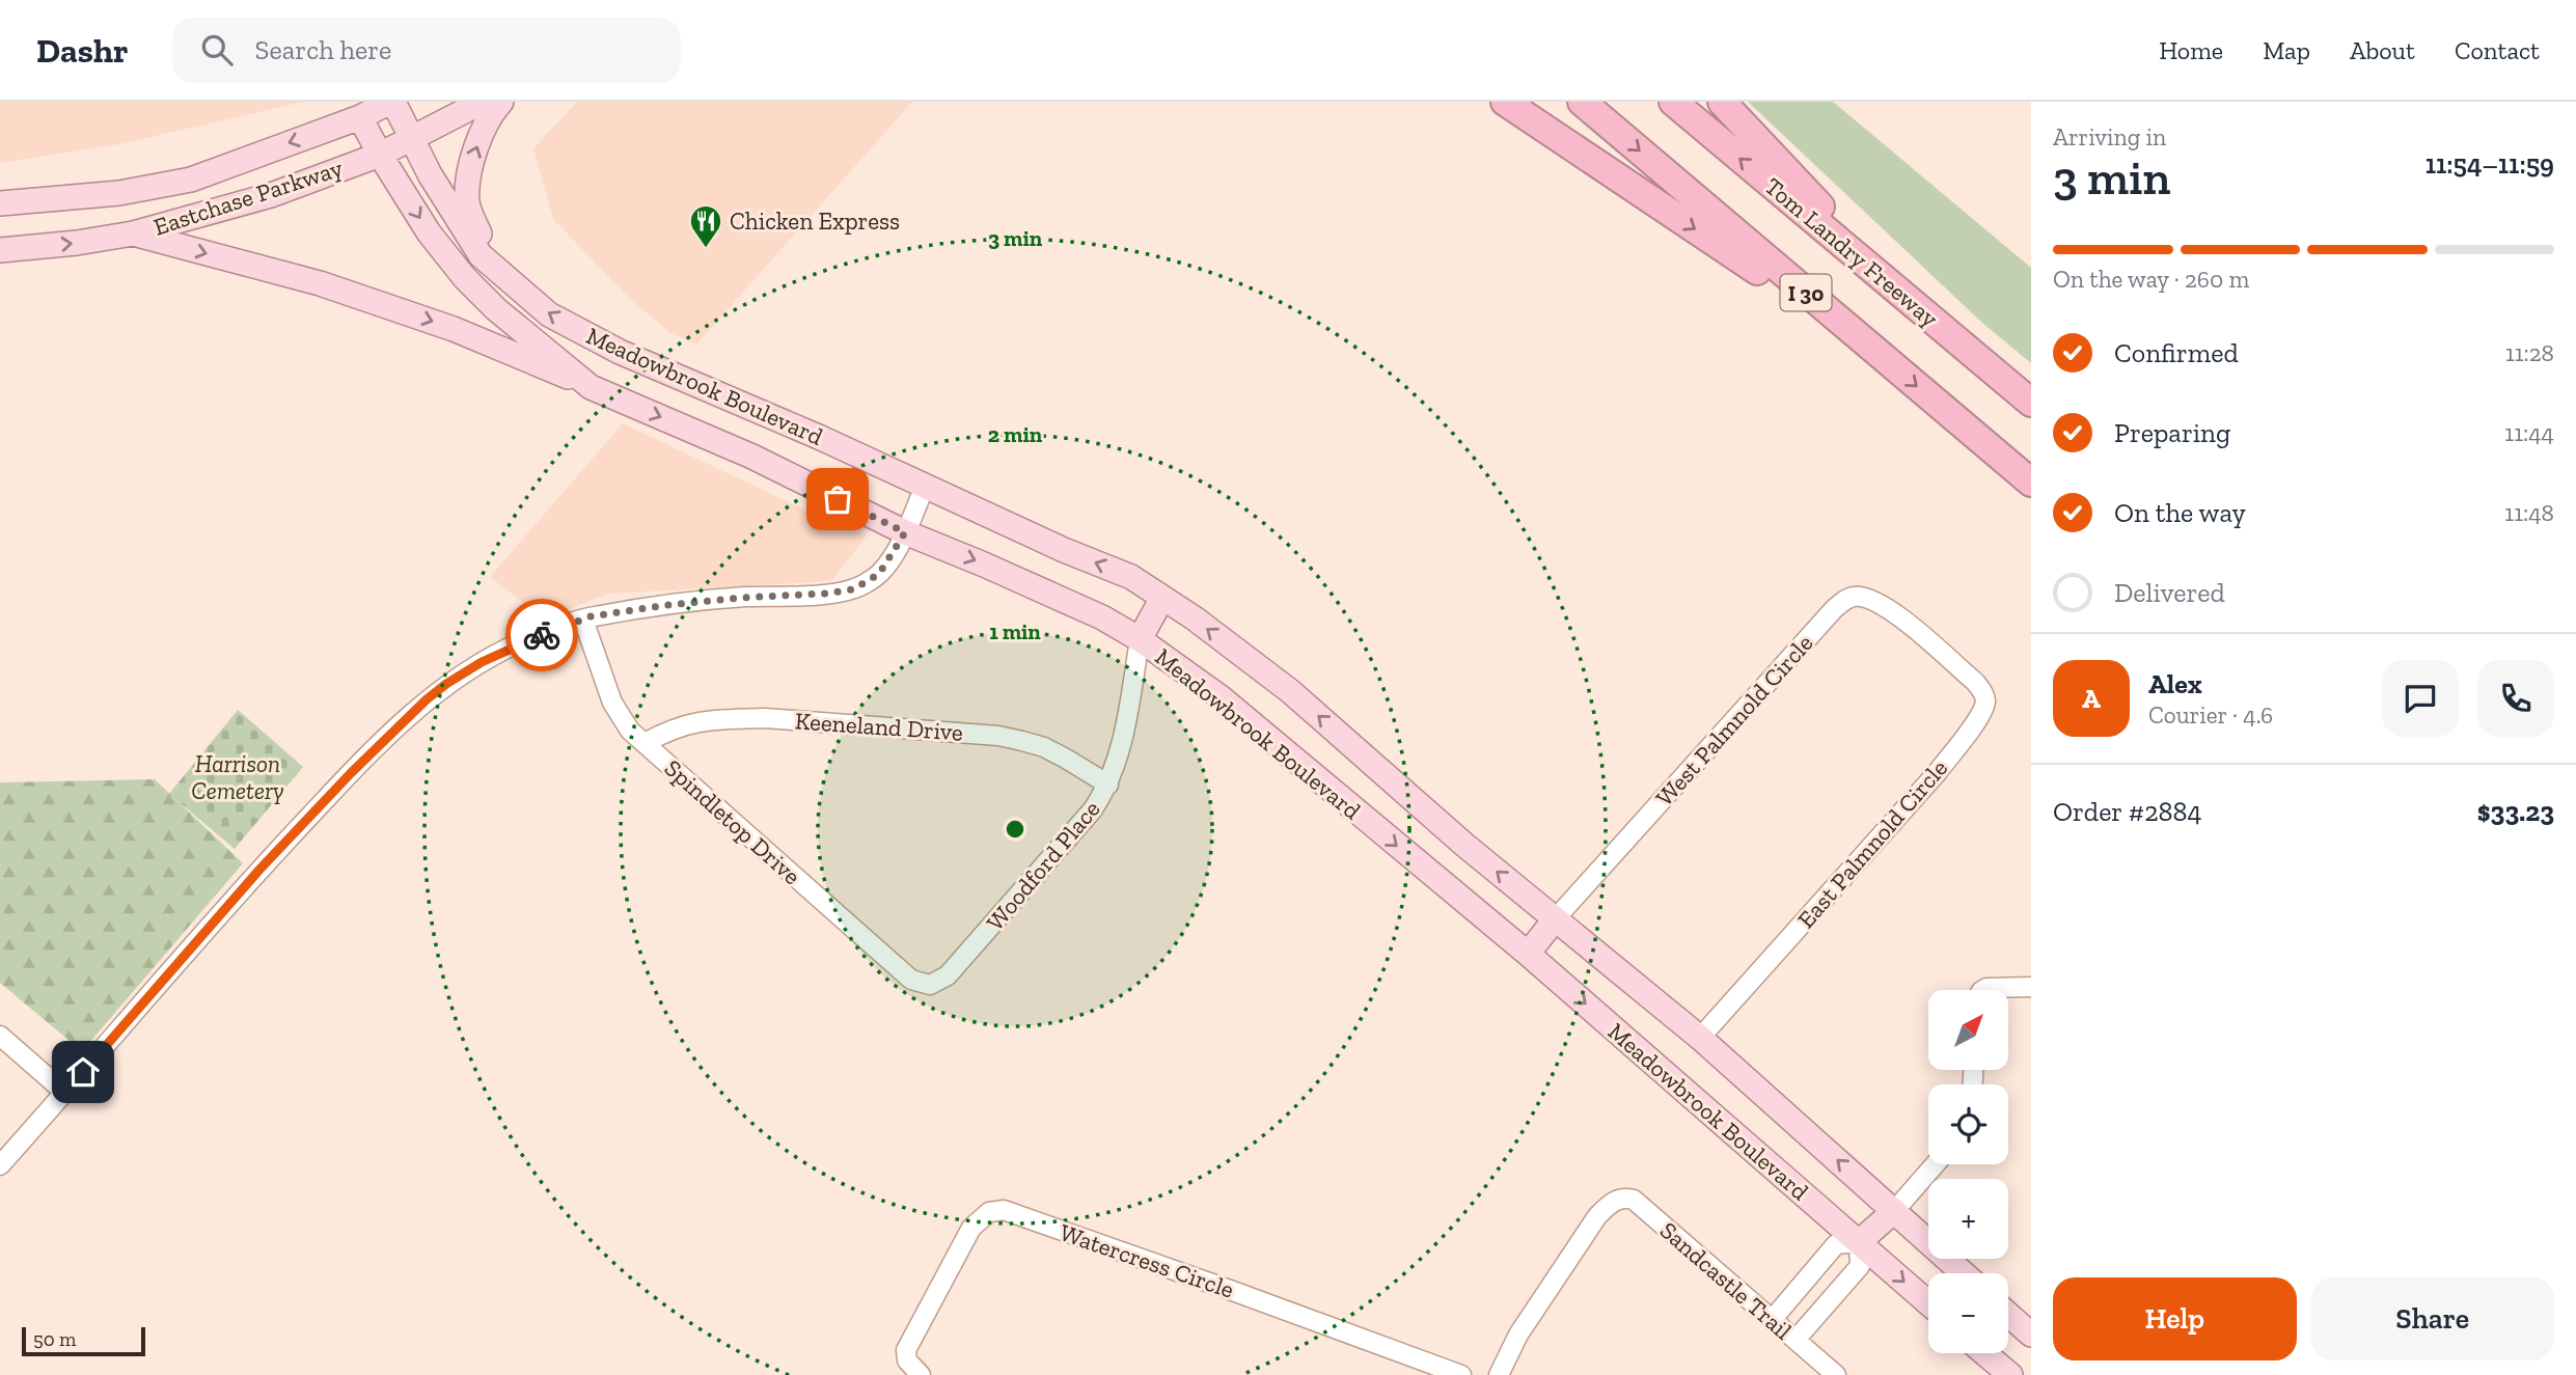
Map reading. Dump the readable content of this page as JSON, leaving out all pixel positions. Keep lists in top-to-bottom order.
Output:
{
  "streets": {
    "highway": ["Tom Landry Freeway", "I 30"],
    "main road": ["Eastchase Parkway", "Meadowbrook Boulevard"],
    "street": [
      "West Palmnold Circle",
      "Keeneland Drive",
      "Spindletop Drive",
      "East Palmnold Circle",
      "Woodford Place",
      "Watercress Circle",
      "Sandcastle Trail"
    ]
  },
  "crossings": [
    ["Eastchase Parkway", "Meadowbrook Boulevard"],
    ["Meadowbrook Boulevard", "West Palmnold Circle"],
    ["Meadowbrook Boulevard", "East Palmnold Circle"],
    ["Meadowbrook Boulevard", "Woodford Place"],
    ["West Palmnold Circle", "East Palmnold Circle"],
    ["Keeneland Drive", "Spindletop Drive"],
    ["Keeneland Drive", "Woodford Place"],
    ["Spindletop Drive", "Woodford Place"]
  ],
  "parks": ["Harrison Cemetery"],
  "places": {
    "restaurant": ["Chicken Express"]
  },
  "scale_bar": "50 m",
  "north": "top right",
  "page": {
    "header": "Dashr",
    "search": "Search here",
    "nav": [
      "Home",
      "Map",
      "About",
      "Contact"
    ],
    "heading": ["3 min", "Arriving in", "11:54–11:59"],
    "panel": [
      "Alex",
      "Courier · 4.6",
      "Order #2884",
      "$33.23"
    ],
    "bar": "On the way · 260 m",
    "list": [
      ["Confirmed", "11:28"],
      ["Preparing", "11:44"],
      ["On the way", "11:48"],
      "Delivered"
    ],
    "round": "A",
    "map_buttons": ["+", "−"],
    "buttons": ["Help", "Share"],
    "scale": "50 m"
  },
  "rings": ["3 min", "2 min", "1 min"]
}
